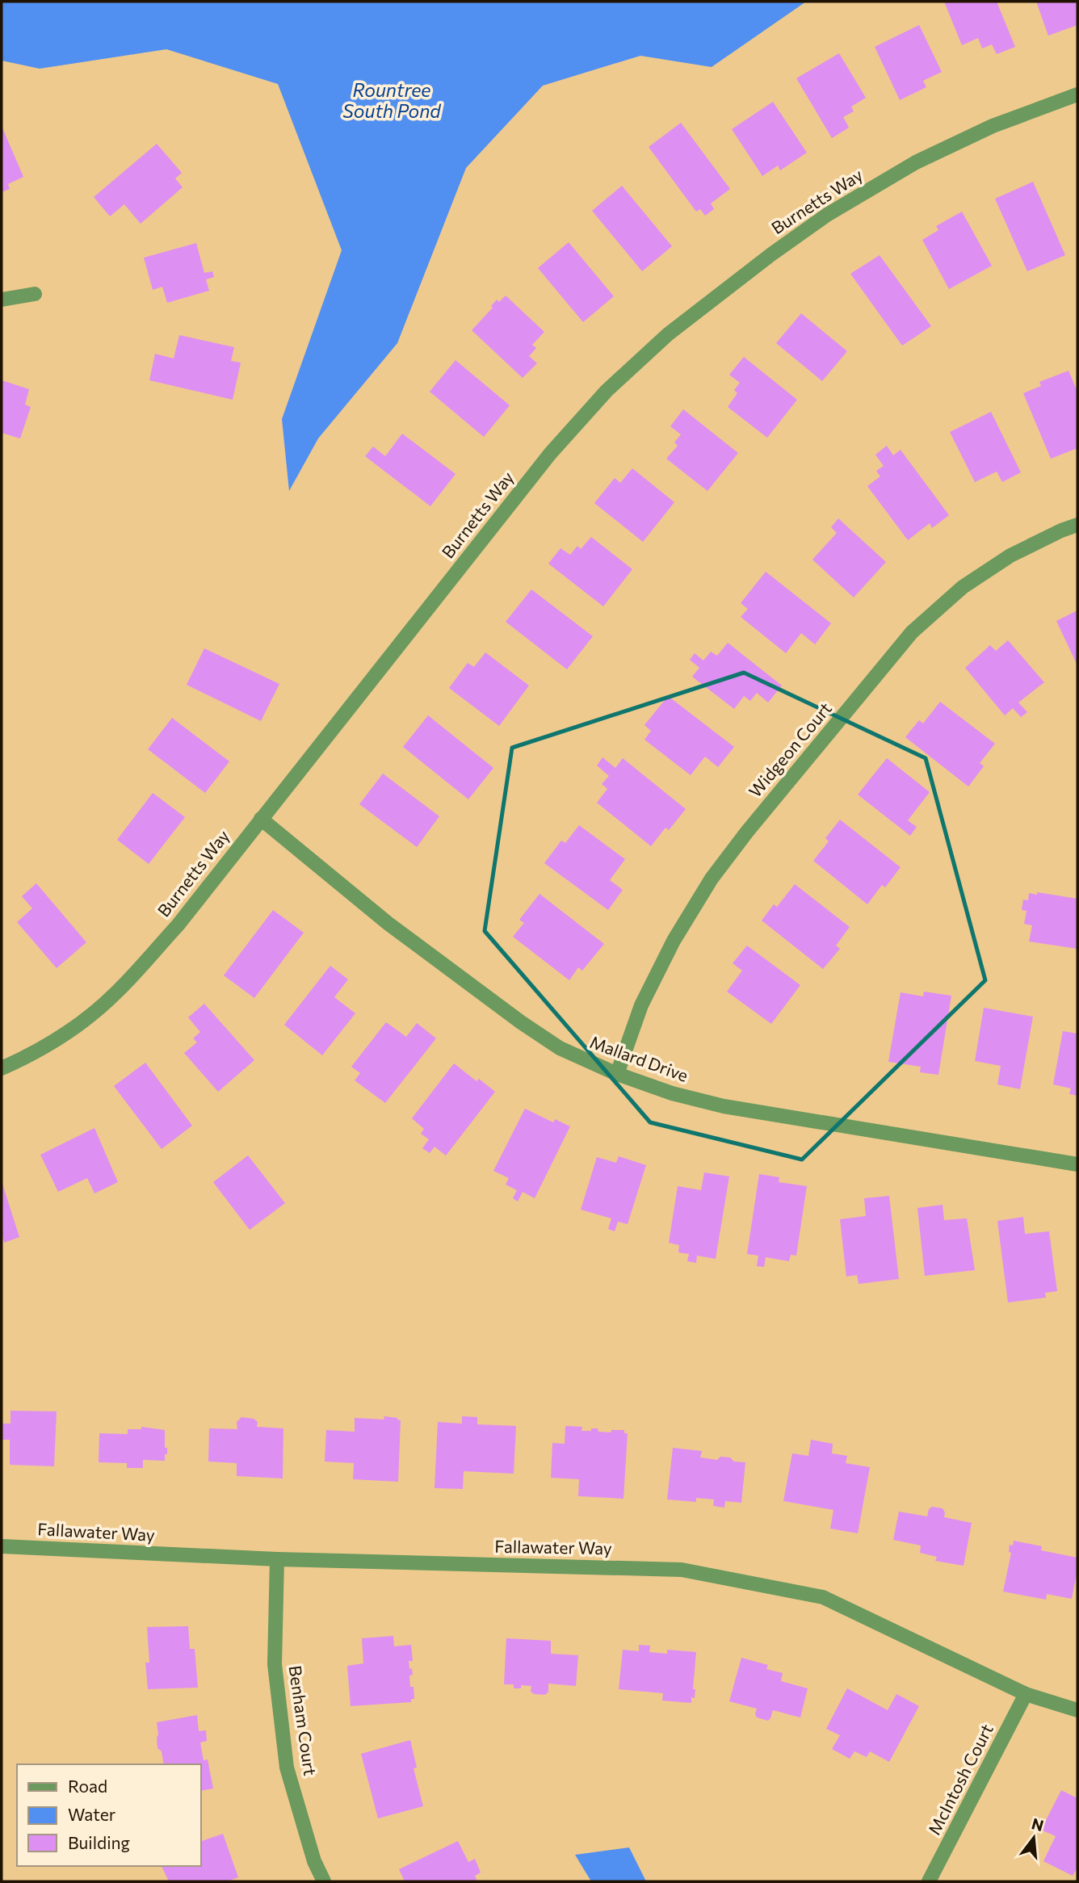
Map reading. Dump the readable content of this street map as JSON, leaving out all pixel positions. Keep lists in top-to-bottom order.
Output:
{
  "streets": {
    "street": [
      "Burnetts Way",
      "Widgeon Court",
      "Mallard Drive",
      "Fallawater Way",
      "Benham Court",
      "McIntosh Court"
    ]
  },
  "crossings": [
    ["Burnetts Way", "Mallard Drive"],
    ["Widgeon Court", "Mallard Drive"],
    ["Fallawater Way", "Benham Court"],
    ["Fallawater Way", "McIntosh Court"]
  ],
  "water": ["Rountree South Pond"],
  "legend": ["Road", "Water", "Building"],
  "north": "top"
}
